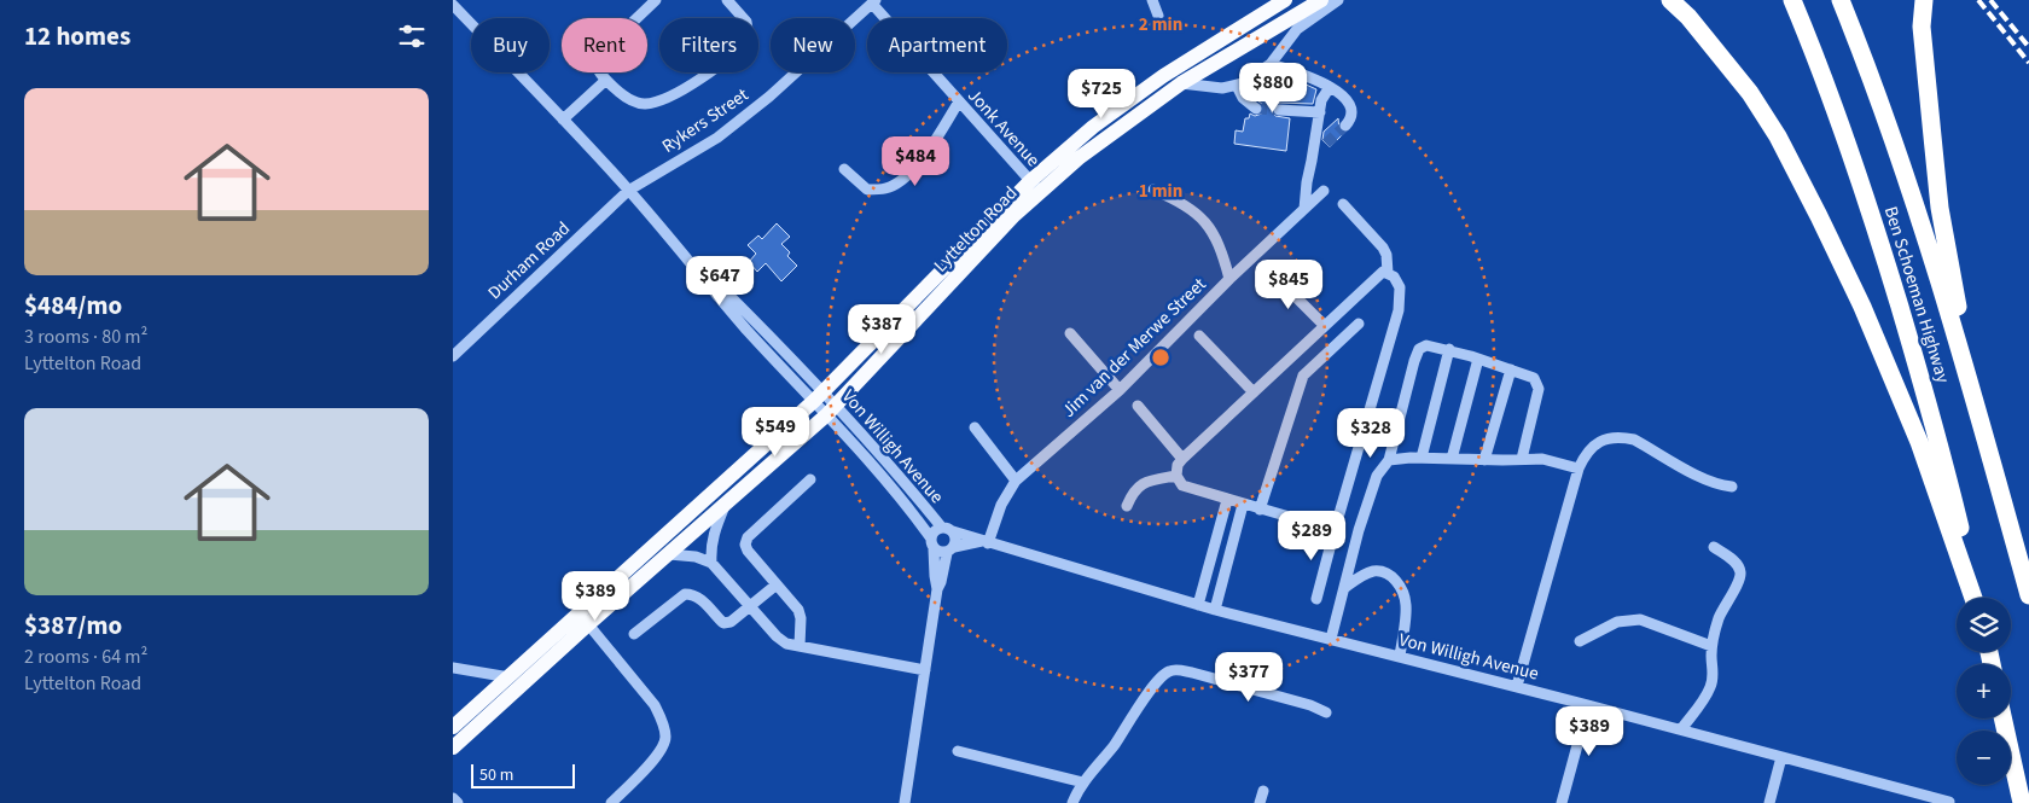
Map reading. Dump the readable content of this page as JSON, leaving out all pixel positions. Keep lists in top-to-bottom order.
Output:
{
  "streets": {
    "highway": ["Ben Schoeman Highway"],
    "main road": ["Lyttelton Road"],
    "street": [
      "Rykers Street",
      "Jonk Avenue",
      "Durham Road",
      "Jim van der Merwe Street",
      "Von Willigh Avenue"
    ]
  },
  "crossings": [
    ["Rykers Street", "Jonk Avenue"],
    ["Rykers Street", "Durham Road"],
    ["Rykers Street", "Von Willigh Avenue"],
    ["Jonk Avenue", "Lyttelton Road"],
    ["Lyttelton Road", "Von Willigh Avenue"],
    ["Durham Road", "Von Willigh Avenue"],
    ["Jim van der Merwe Street", "Von Willigh Avenue"]
  ],
  "scale_bar": "50 m",
  "page": {
    "heading": "12 homes",
    "chip": [
      "Buy",
      "Rent",
      "Filters",
      "New",
      "Apartment"
    ],
    "price": [
      "$880",
      "$725",
      "$484",
      "$647",
      "$845",
      "$387",
      "$549",
      "$328",
      "$289",
      "$389",
      "$377",
      "$389"
    ],
    "list": [
      {
        "name": "$484/mo",
        "note": "3 rooms · 80 m² · Lyttelton Road"
      },
      {
        "name": "$387/mo",
        "note": "2 rooms · 64 m² · Lyttelton Road"
      }
    ],
    "map_buttons": ["+", "−"],
    "scale": "50 m"
  },
  "rings": ["2 min", "1 min"]
}
